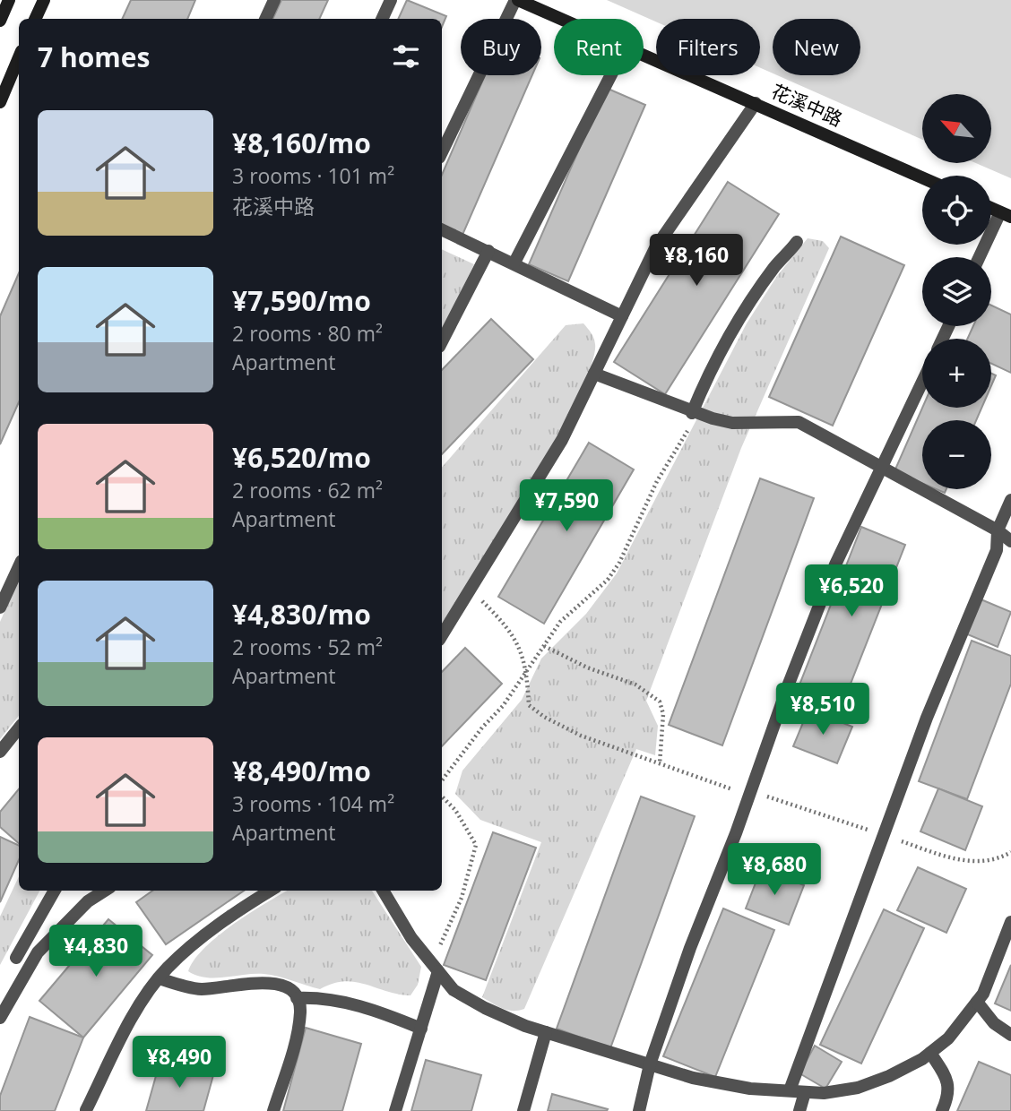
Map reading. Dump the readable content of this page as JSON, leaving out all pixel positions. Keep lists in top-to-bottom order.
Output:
{
  "streets": {
    "street": ["花溪中路"]
  },
  "north": "top left",
  "page": {
    "chip": [
      "Buy",
      "Rent",
      "Filters",
      "New"
    ],
    "heading": "7 homes",
    "map_buttons": ["+", "−"],
    "list": [
      {
        "name": "¥8,160/mo",
        "note": "3 rooms · 101 m² · 花溪中路"
      },
      {
        "name": "¥7,590/mo",
        "note": "2 rooms · 80 m² · Apartment"
      },
      {
        "name": "¥6,520/mo",
        "note": "2 rooms · 62 m² · Apartment"
      },
      {
        "name": "¥4,830/mo",
        "note": "2 rooms · 52 m² · Apartment"
      },
      {
        "name": "¥8,490/mo",
        "note": "3 rooms · 104 m² · Apartment"
      }
    ],
    "price": [
      "¥8,160",
      "¥7,590",
      "¥6,520",
      "¥8,510",
      "¥8,680",
      "¥4,830",
      "¥8,490"
    ]
  }
}
